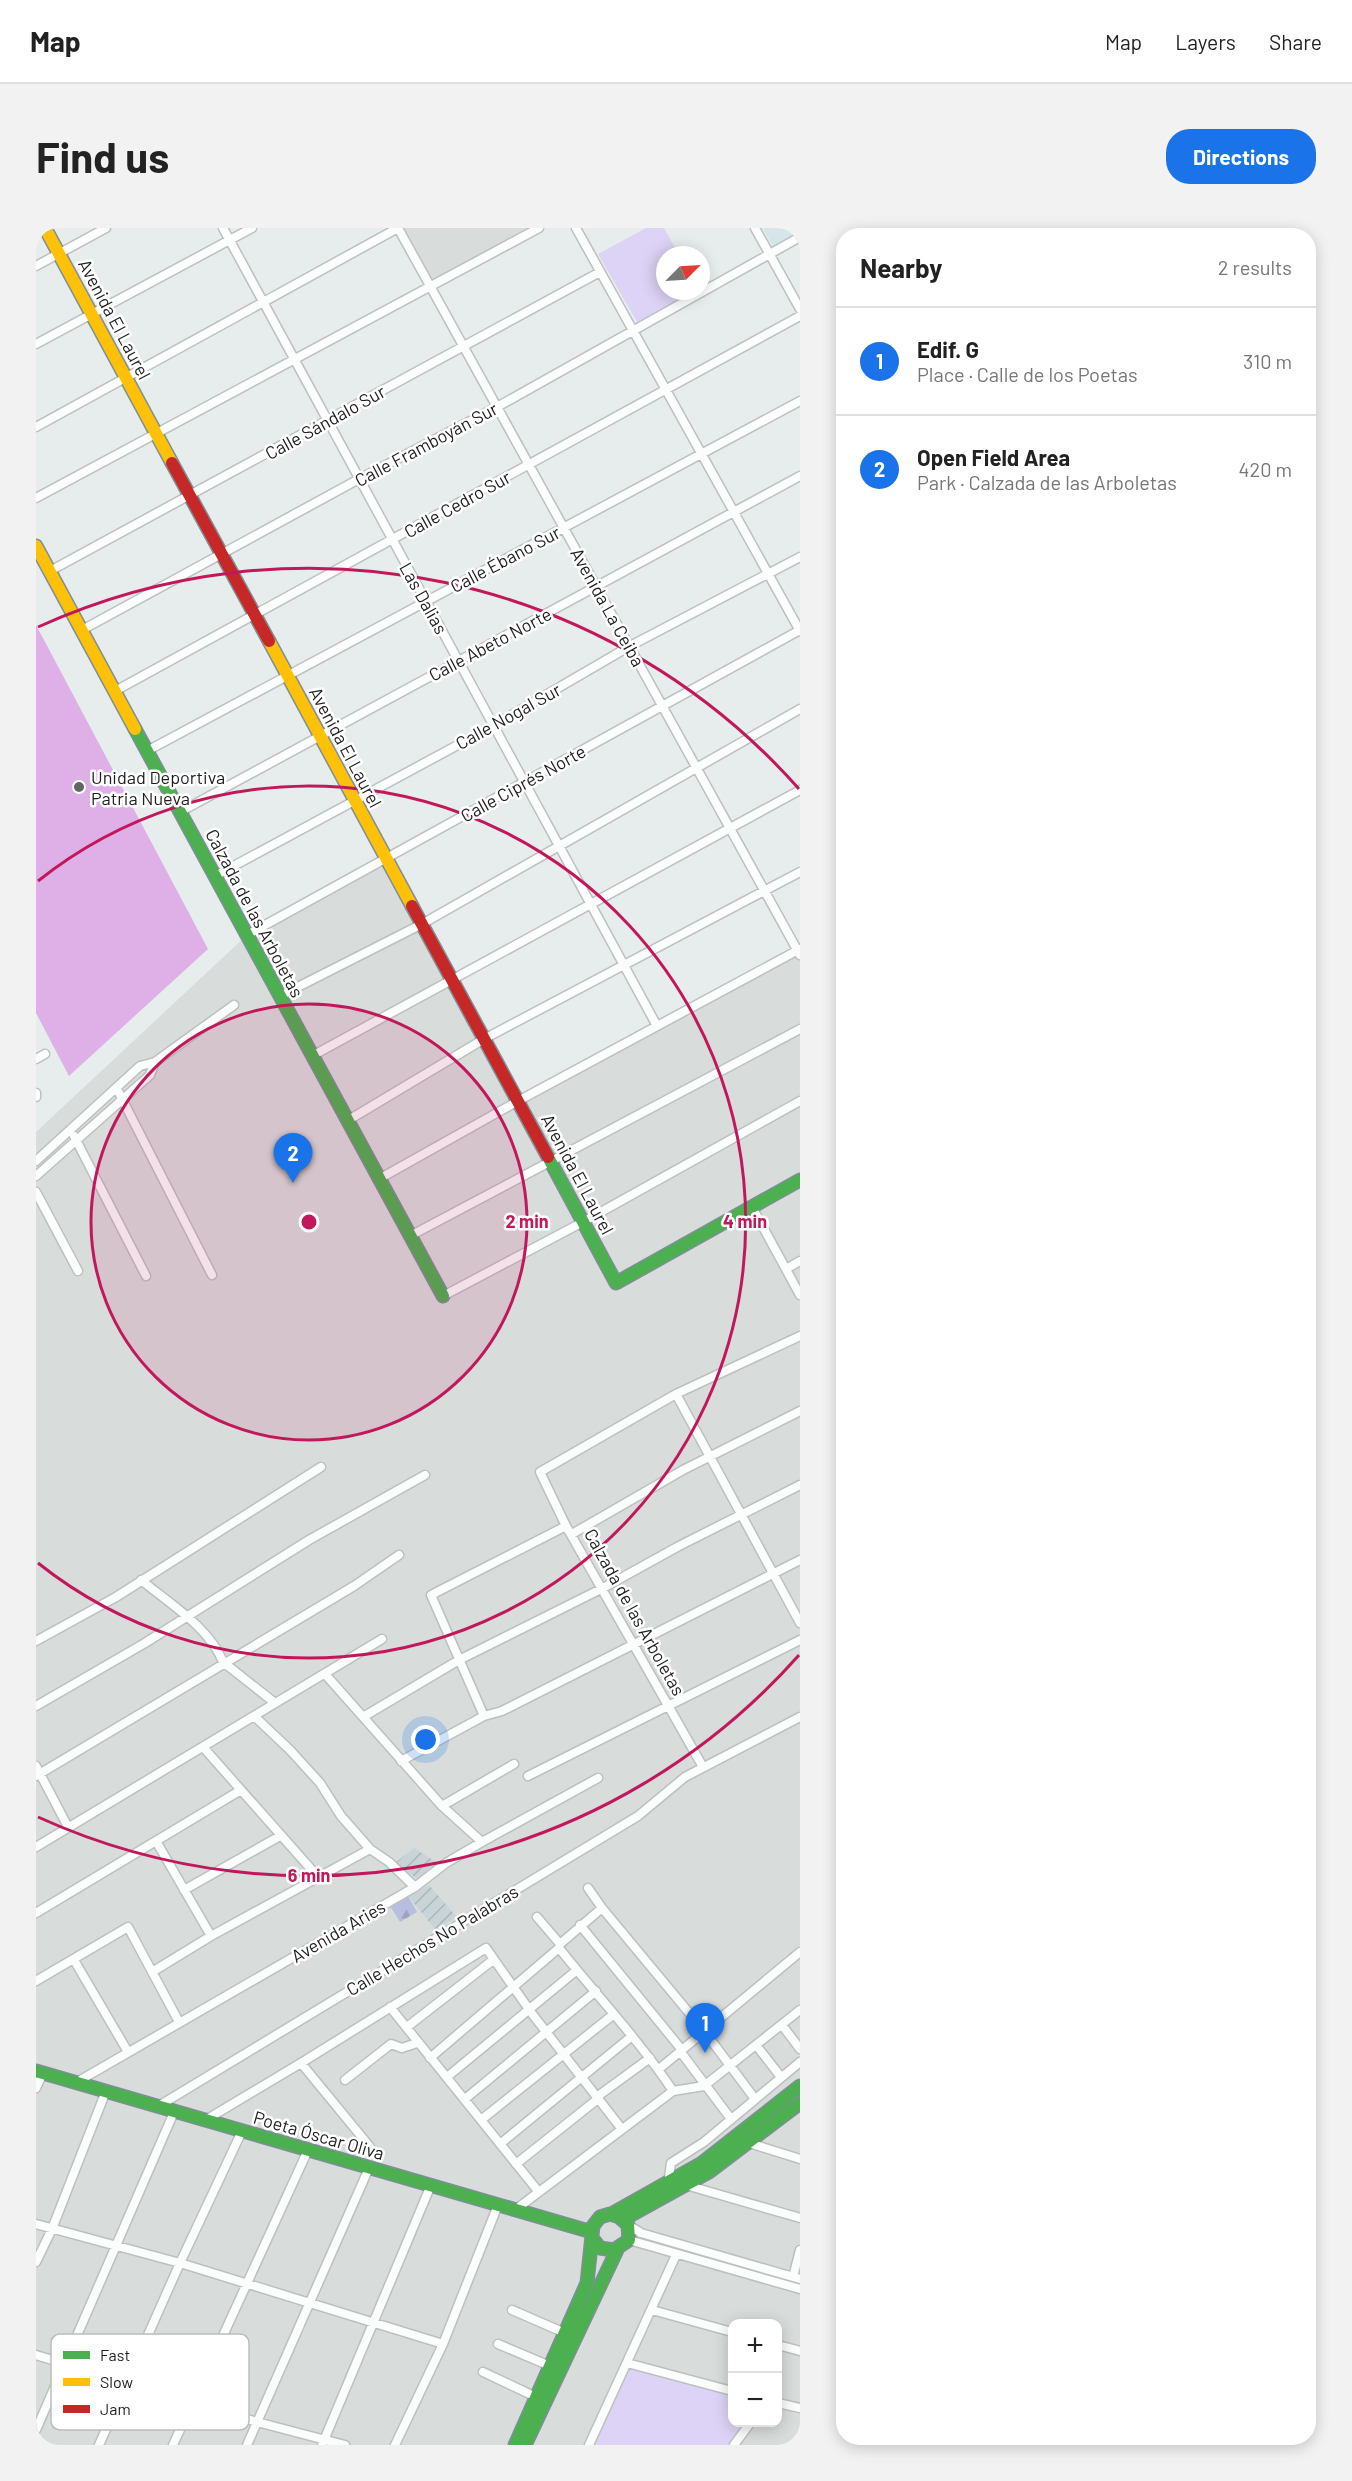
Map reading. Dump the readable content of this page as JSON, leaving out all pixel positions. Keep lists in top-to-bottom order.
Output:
{
  "streets": {
    "street": [
      "Avenida El Laurel",
      "Calle Sándalo Sur",
      "Calle Framboyán Sur",
      "Calle Cedro Sur",
      "Calle Ébano Sur",
      "Las Dalias",
      "Avenida La Ceiba",
      "Calle Abeto Norte",
      "Calle Nogal Sur",
      "Calle Ciprés Norte",
      "Calzada de las Arboletas",
      "Avenida Aries",
      "Calle Hechos No Palabras",
      "Poeta Óscar Oliva"
    ]
  },
  "crossings": [
    ["Avenida El Laurel", "Calle Sándalo Sur"],
    ["Avenida El Laurel", "Calle Framboyán Sur"],
    ["Avenida El Laurel", "Calle Cedro Sur"],
    ["Avenida El Laurel", "Calle Ébano Sur"],
    ["Avenida El Laurel", "Calle Abeto Norte"],
    ["Avenida El Laurel", "Calle Nogal Sur"],
    ["Avenida El Laurel", "Calle Ciprés Norte"],
    ["Calle Sándalo Sur", "Las Dalias"],
    ["Calle Sándalo Sur", "Avenida La Ceiba"],
    ["Calle Sándalo Sur", "Calzada de las Arboletas"],
    ["Calle Framboyán Sur", "Las Dalias"],
    ["Calle Framboyán Sur", "Avenida La Ceiba"],
    ["Calle Framboyán Sur", "Calzada de las Arboletas"],
    ["Calle Cedro Sur", "Las Dalias"],
    ["Calle Cedro Sur", "Avenida La Ceiba"],
    ["Calle Cedro Sur", "Calzada de las Arboletas"],
    ["Calle Ébano Sur", "Las Dalias"],
    ["Calle Ébano Sur", "Avenida La Ceiba"],
    ["Calle Ébano Sur", "Calzada de las Arboletas"],
    ["Las Dalias", "Calle Abeto Norte"],
    ["Las Dalias", "Calle Nogal Sur"],
    ["Las Dalias", "Calle Ciprés Norte"],
    ["Avenida La Ceiba", "Calle Abeto Norte"],
    ["Avenida La Ceiba", "Calle Nogal Sur"],
    ["Avenida La Ceiba", "Calle Ciprés Norte"],
    ["Calle Abeto Norte", "Calzada de las Arboletas"],
    ["Calle Nogal Sur", "Calzada de las Arboletas"],
    ["Calle Ciprés Norte", "Calzada de las Arboletas"],
    ["Calzada de las Arboletas", "Calle Hechos No Palabras"],
    ["Avenida Aries", "Poeta Óscar Oliva"],
    ["Calle Hechos No Palabras", "Poeta Óscar Oliva"]
  ],
  "places": ["Unidad Deportiva Patria Nueva"],
  "legend": ["Fast", "Slow", "Jam"],
  "north": "top right",
  "page": {
    "header": "Map",
    "nav": ["Map", "Layers", "Share"],
    "buttons": "Directions",
    "title": "Find us",
    "heading": ["Nearby", "2 results"],
    "list": [
      {
        "mark": "1",
        "name": "Edif. G",
        "note": "Place · Calle de los Poetas",
        "value": "310 m"
      },
      {
        "mark": "2",
        "name": "Open Field Area",
        "note": "Park · Calzada de las Arboletas",
        "value": "420 m"
      }
    ],
    "pins": ["2", "1"],
    "map_buttons": ["+", "−"]
  },
  "rings": ["2 min", "4 min", "6 min"]
}
